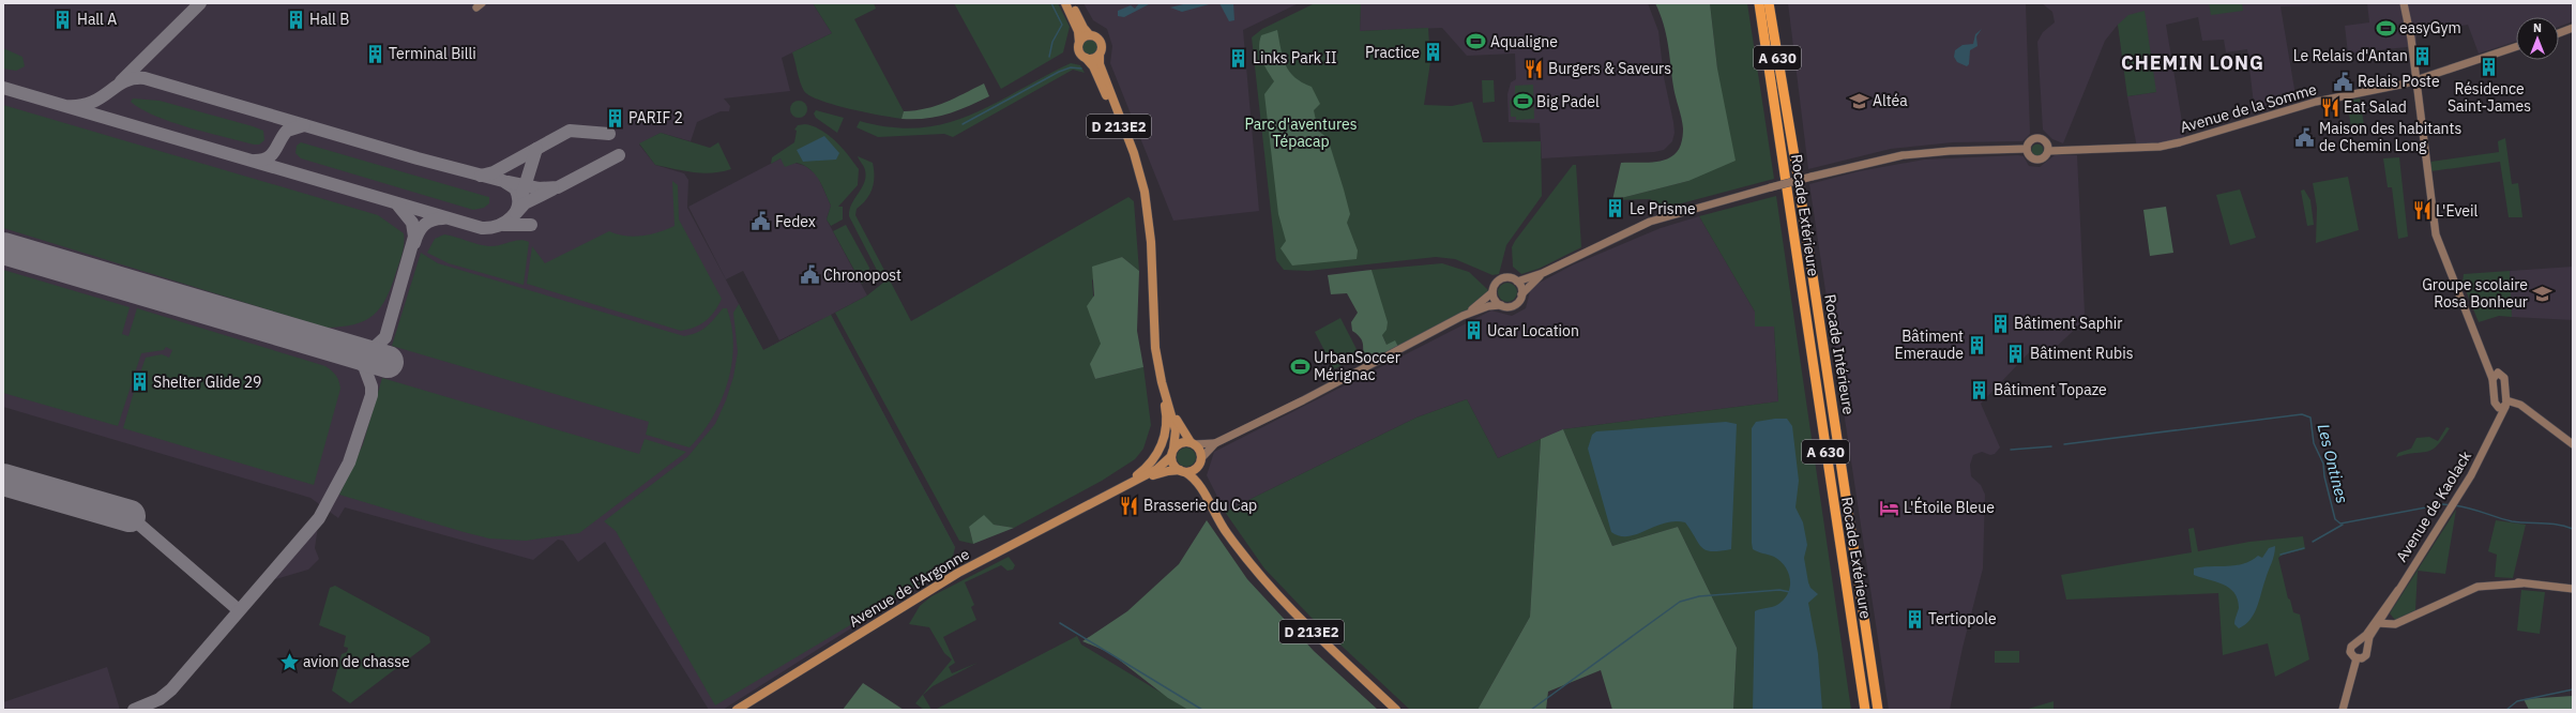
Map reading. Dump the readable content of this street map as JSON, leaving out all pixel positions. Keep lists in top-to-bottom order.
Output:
{
  "streets": {
    "highway": ["A 630", "Rocade Extérieure", "Rocade Intérieure"],
    "main road": [
      "Avenue de la Somme",
      "D 213E2",
      "Avenue de Kaolack",
      "Avenue de l'Argonne"
    ]
  },
  "crossings": [
    ["D 213E2", "Avenue de l'Argonne"]
  ],
  "districts": ["CHEMIN LONG"],
  "water": ["Les Ontines"],
  "parks": ["Parc d'aventures Tépacap"],
  "places": {
    "building": [
      "Hall A",
      "Hall B",
      "Practice",
      "Terminal Billi",
      "Le Relais d'Antan",
      "Links Park II",
      "Résidence Saint-James",
      "PARIF 2",
      "Le Prisme",
      "Bâtiment Saphir",
      "Ucar Location",
      "Bâtiment Emeraude",
      "Bâtiment Rubis",
      "Shelter Glide 29",
      "Bâtiment Topaze",
      "Tertiopole"
    ],
    "sports": [
      "easyGym",
      "Aqualigne",
      "Big Padel",
      "UrbanSoccer Mérignac"
    ],
    "restaurant": [
      "Burgers & Saveurs",
      "Eat Salad",
      "L'Eveil",
      "Brasserie du Cap"
    ],
    "public building": [
      "Relais Poste",
      "Maison des habitants de Chemin Long",
      "Fedex",
      "Chronopost"
    ],
    "school or university": ["Altéa", "Groupe scolaire Rosa Bonheur"],
    "hotel": ["L'Étoile Bleue"],
    "place": ["avion de chasse"]
  },
  "north": "top"
}
